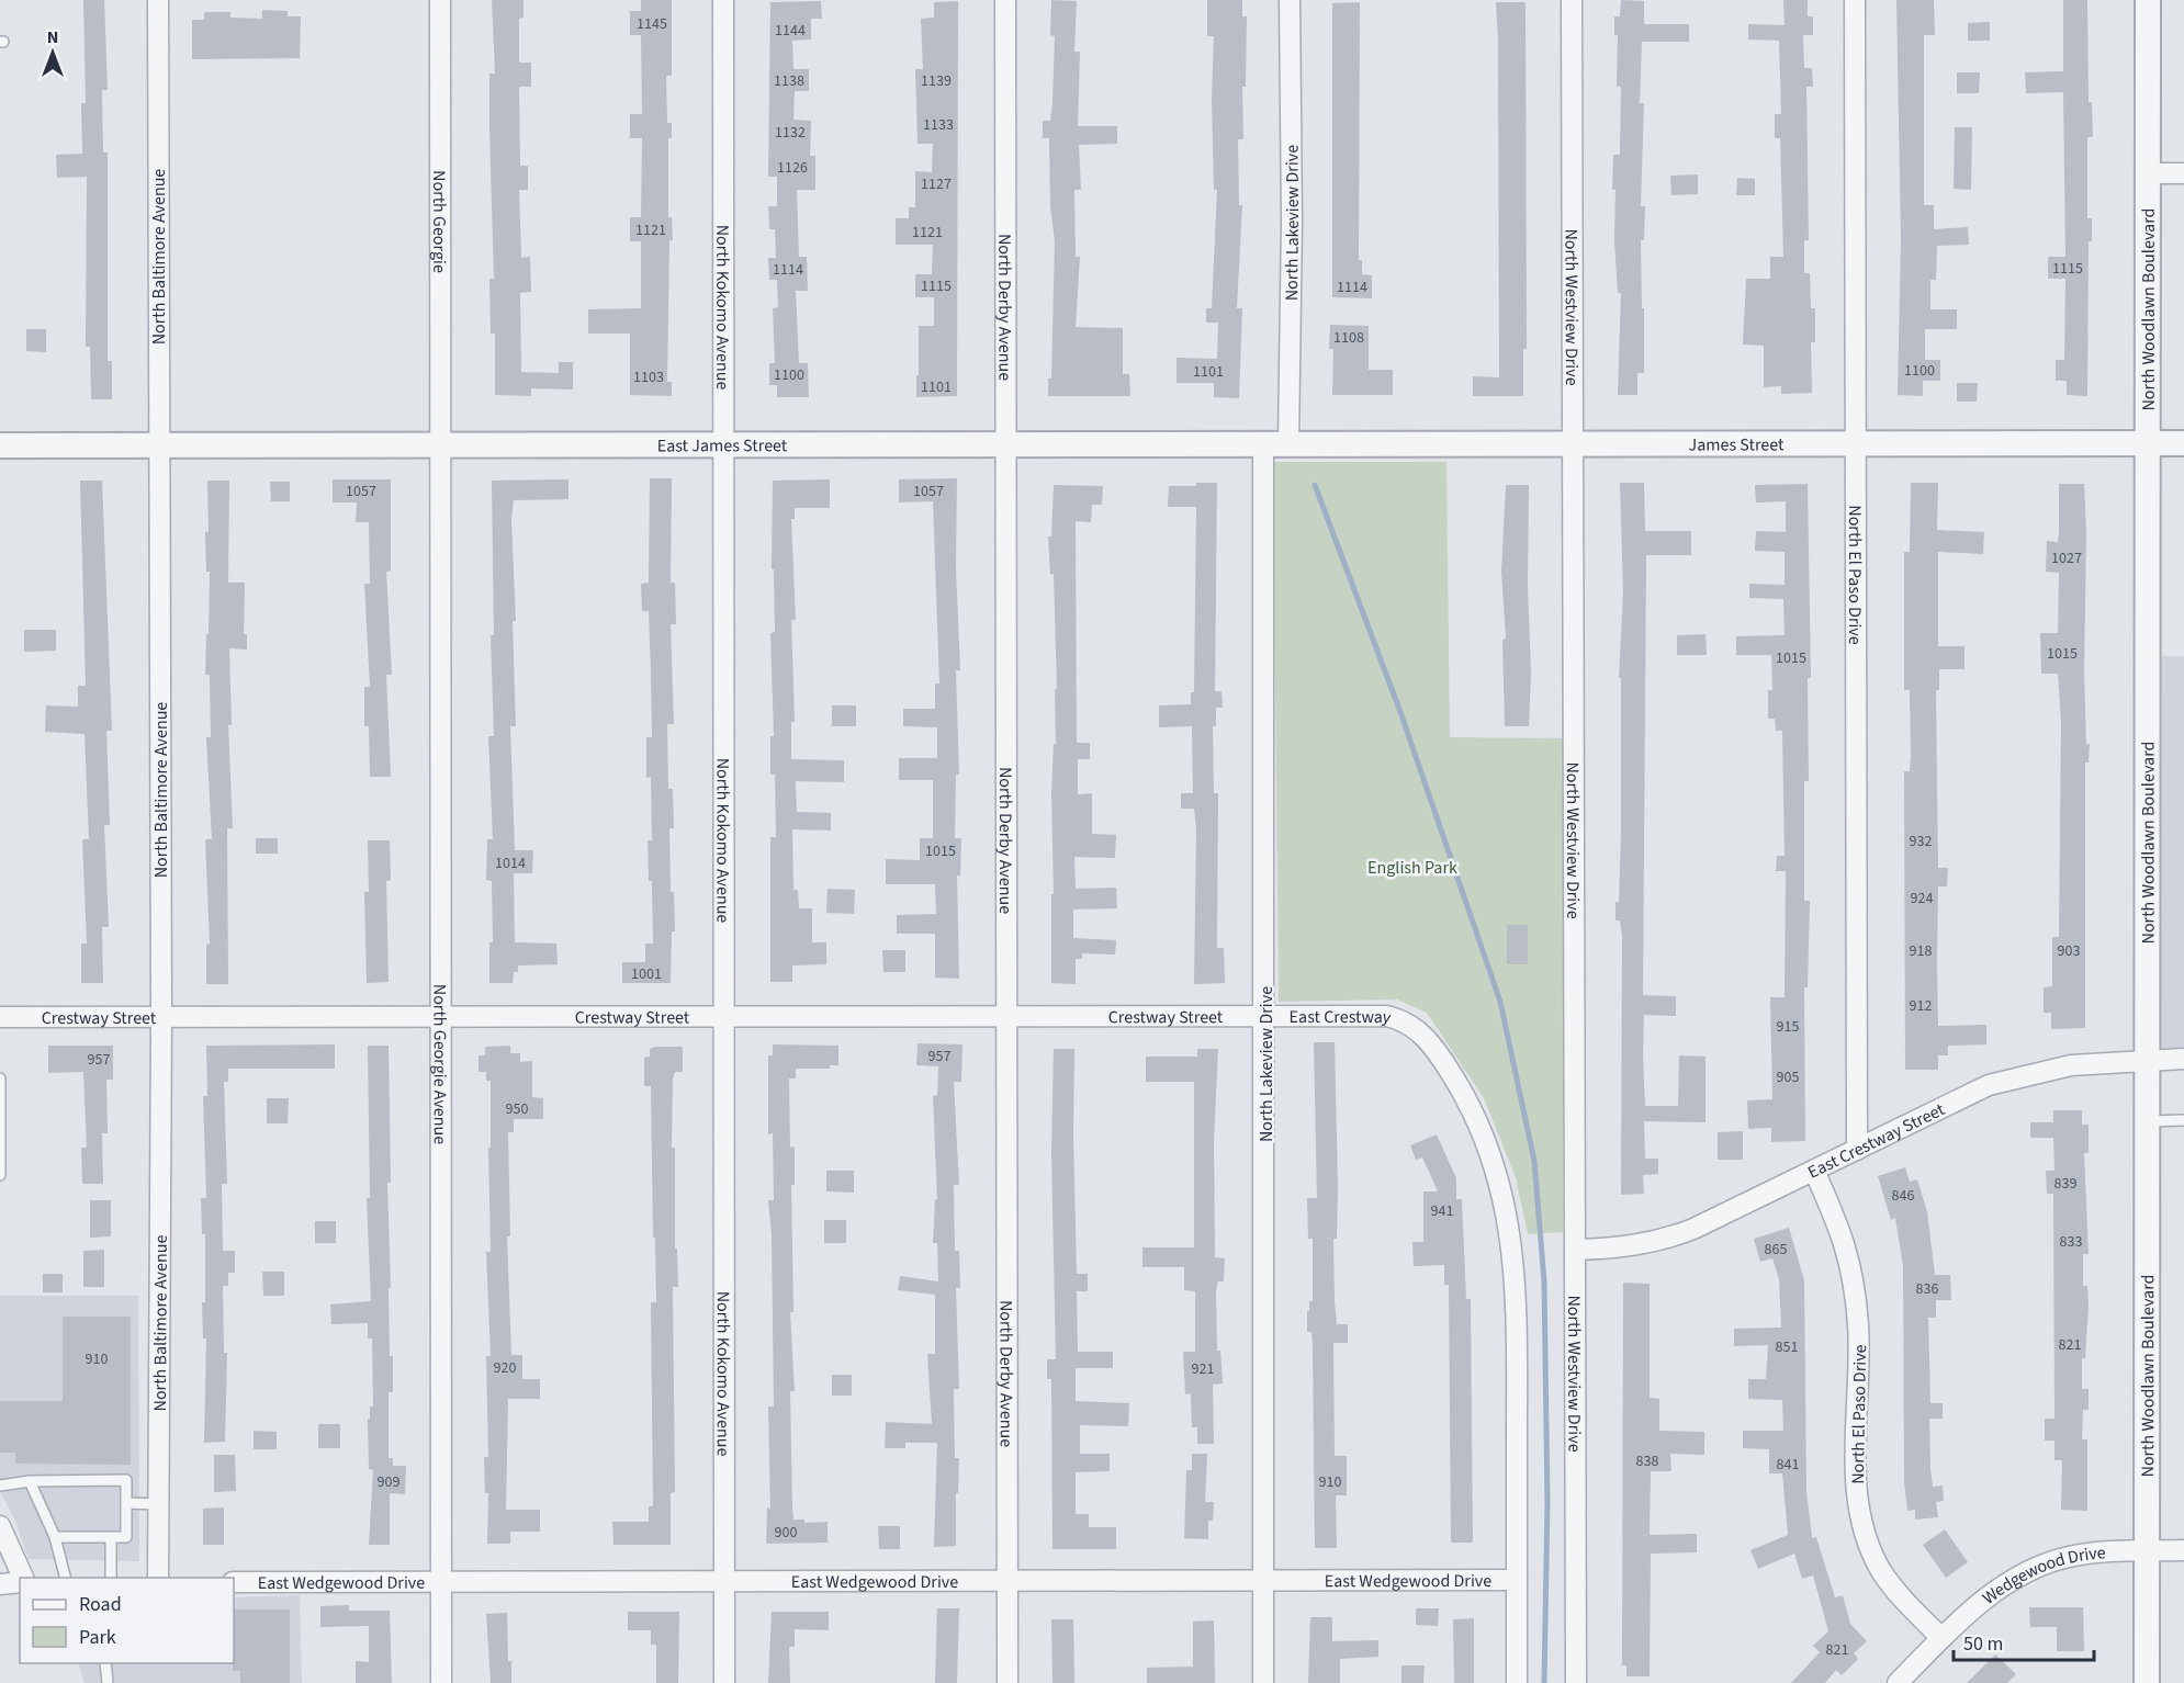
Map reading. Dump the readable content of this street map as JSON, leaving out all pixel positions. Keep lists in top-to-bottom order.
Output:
{
  "streets": {
    "street": [
      "North Lakeview Drive",
      "North Georgie",
      "North Baltimore Avenue",
      "North Kokomo Avenue",
      "North Derby Avenue",
      "North Westview Drive",
      "North Woodlawn Boulevard",
      "James Street",
      "East James Street",
      "North El Paso Drive",
      "Crestway Street",
      "East Crestway",
      "North Georgie Avenue",
      "East Crestway Street",
      "East Wedgewood Drive",
      "Wedgewood Drive"
    ]
  },
  "crossings": [
    ["North Lakeview Drive", "James Street"],
    ["North Lakeview Drive", "East James Street"],
    ["North Lakeview Drive", "Crestway Street"],
    ["North Lakeview Drive", "East Crestway"],
    ["North Lakeview Drive", "East Wedgewood Drive"],
    ["North Georgie", "East James Street"],
    ["North Georgie", "North Georgie Avenue"],
    ["North Baltimore Avenue", "East James Street"],
    ["North Baltimore Avenue", "Crestway Street"],
    ["North Kokomo Avenue", "East James Street"],
    ["North Kokomo Avenue", "Crestway Street"],
    ["North Kokomo Avenue", "East Wedgewood Drive"],
    ["North Derby Avenue", "East James Street"],
    ["North Derby Avenue", "Crestway Street"],
    ["North Derby Avenue", "East Wedgewood Drive"],
    ["North Westview Drive", "James Street"],
    ["North Westview Drive", "East Crestway Street"],
    ["North Woodlawn Boulevard", "James Street"],
    ["North Woodlawn Boulevard", "East Crestway Street"],
    ["North Woodlawn Boulevard", "Wedgewood Drive"],
    ["James Street", "East James Street"],
    ["James Street", "North El Paso Drive"],
    ["East James Street", "North Georgie Avenue"],
    ["North El Paso Drive", "East Crestway Street"],
    ["North El Paso Drive", "Wedgewood Drive"],
    ["Crestway Street", "East Crestway"],
    ["Crestway Street", "North Georgie Avenue"],
    ["East Crestway", "East Wedgewood Drive"],
    ["North Georgie Avenue", "East Wedgewood Drive"]
  ],
  "parks": ["English Park"],
  "house_numbers": [
    "1145",
    "1144",
    "1138",
    "1139",
    "1133",
    "1132",
    "1126",
    "1127",
    "1121",
    "1121",
    "1115",
    "1114",
    "1115",
    "1114",
    "1108",
    "1100",
    "1101",
    "1100",
    "1103",
    "1101",
    "1057",
    "1057",
    "1027",
    "1015",
    "1015",
    "932",
    "1015",
    "1014",
    "924",
    "918",
    "903",
    "1001",
    "912",
    "915",
    "957",
    "957",
    "905",
    "950",
    "839",
    "846",
    "941",
    "833",
    "865",
    "836",
    "821",
    "851",
    "910",
    "920",
    "921",
    "838",
    "841",
    "909",
    "910",
    "900",
    "821"
  ],
  "legend": ["Road", "Park"],
  "scale_bar": "50 m",
  "north": "top"
}
